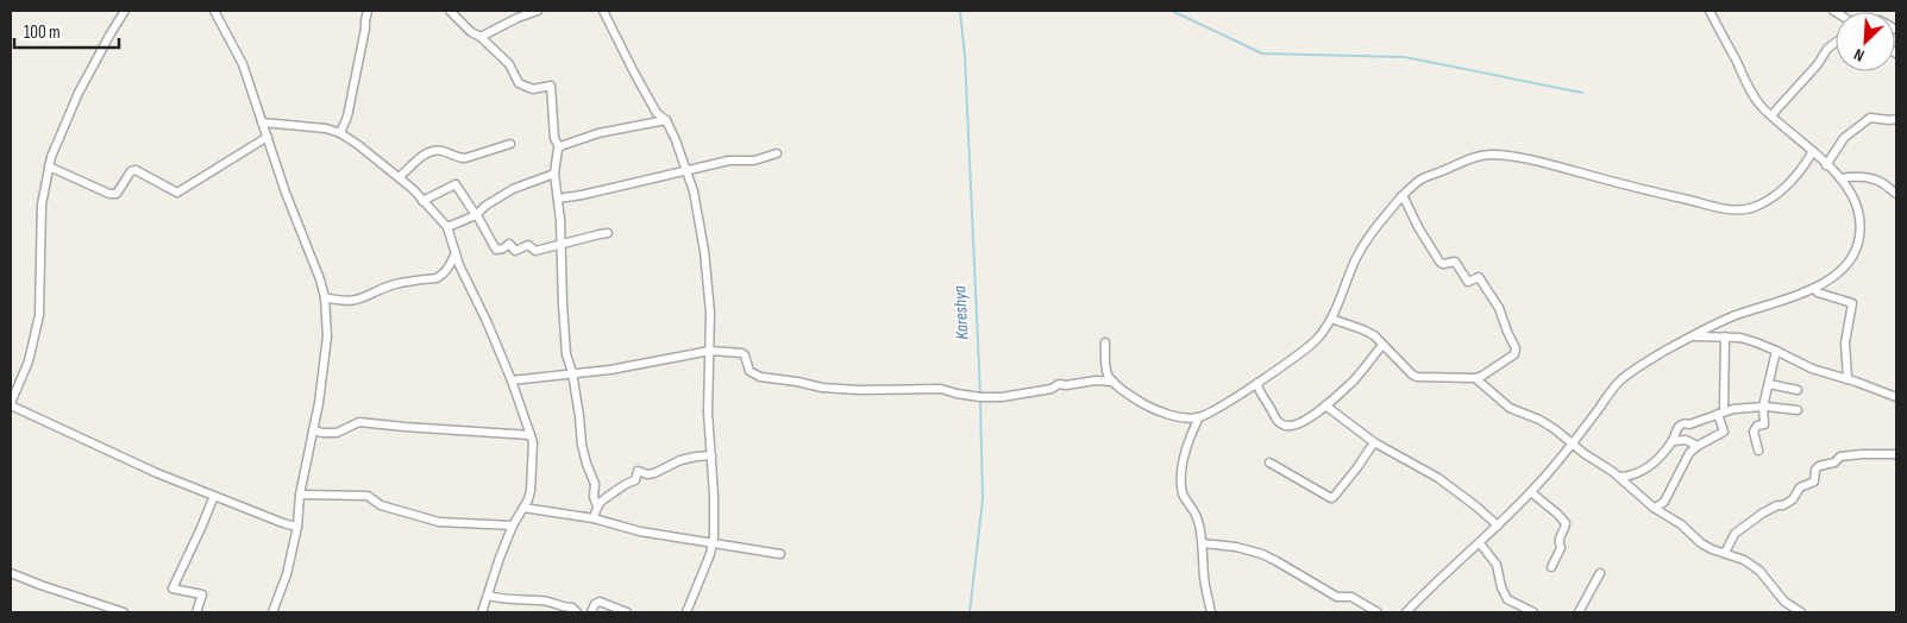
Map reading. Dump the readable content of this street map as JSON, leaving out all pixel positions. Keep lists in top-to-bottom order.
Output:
{
  "water": ["Kareshya"],
  "scale_bar": "100 m",
  "north": "bottom left"
}
